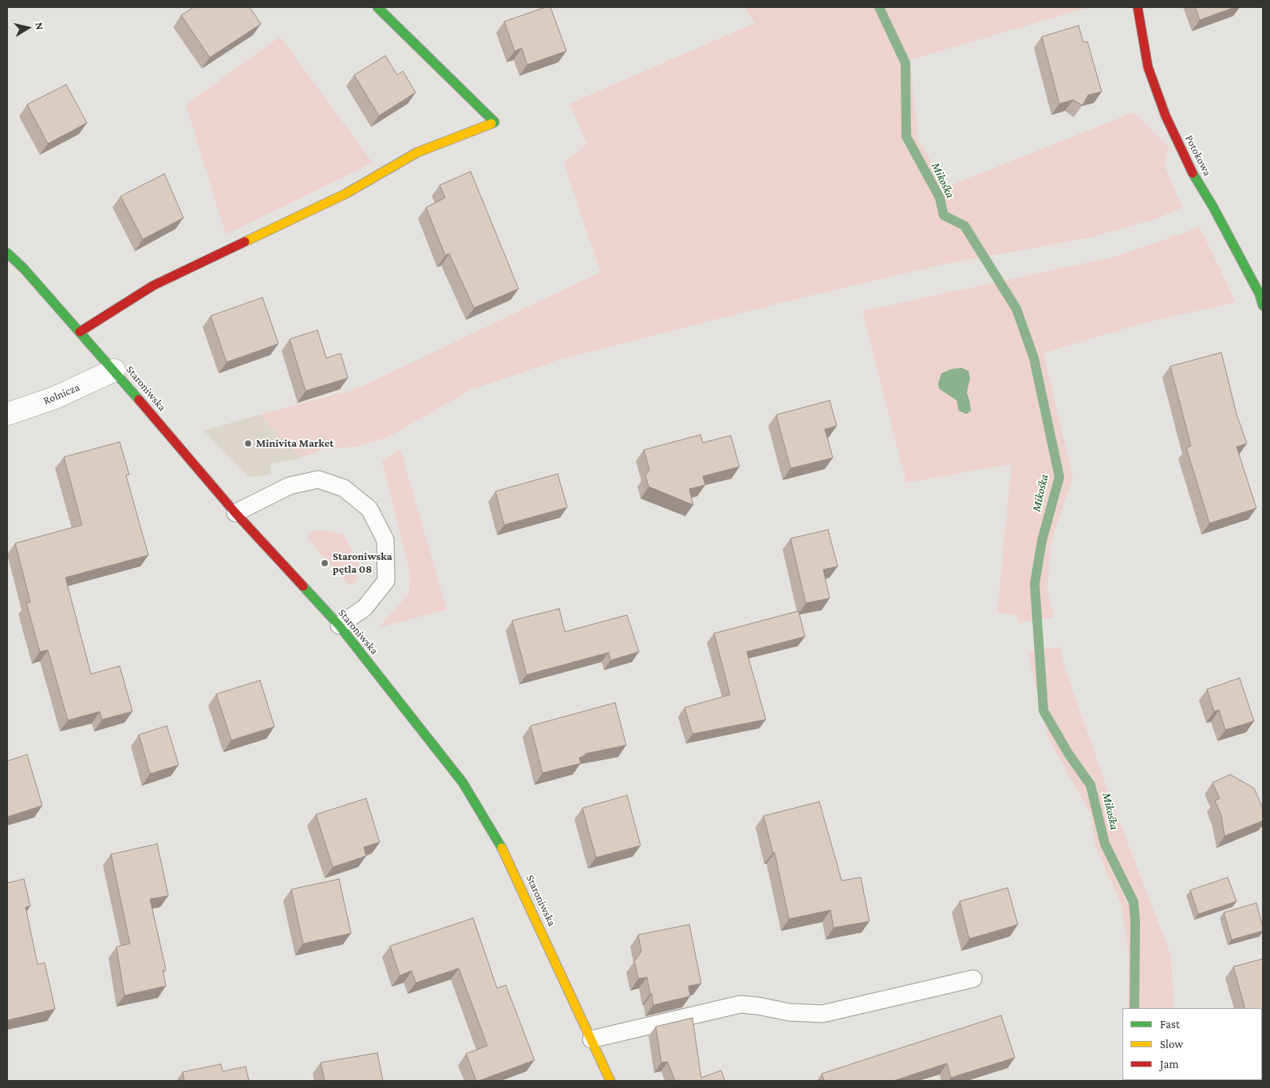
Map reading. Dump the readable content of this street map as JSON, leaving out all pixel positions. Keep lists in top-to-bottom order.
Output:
{
  "streets": {
    "street": ["Potokowa", "Staroniwska", "Rolnicza"]
  },
  "crossings": [
    ["Staroniwska", "Rolnicza"]
  ],
  "water": ["Mikośka"],
  "places": ["Minivita Market", "Staroniwska pętla 08"],
  "legend": ["Fast", "Slow", "Jam"],
  "north": "right"
}
